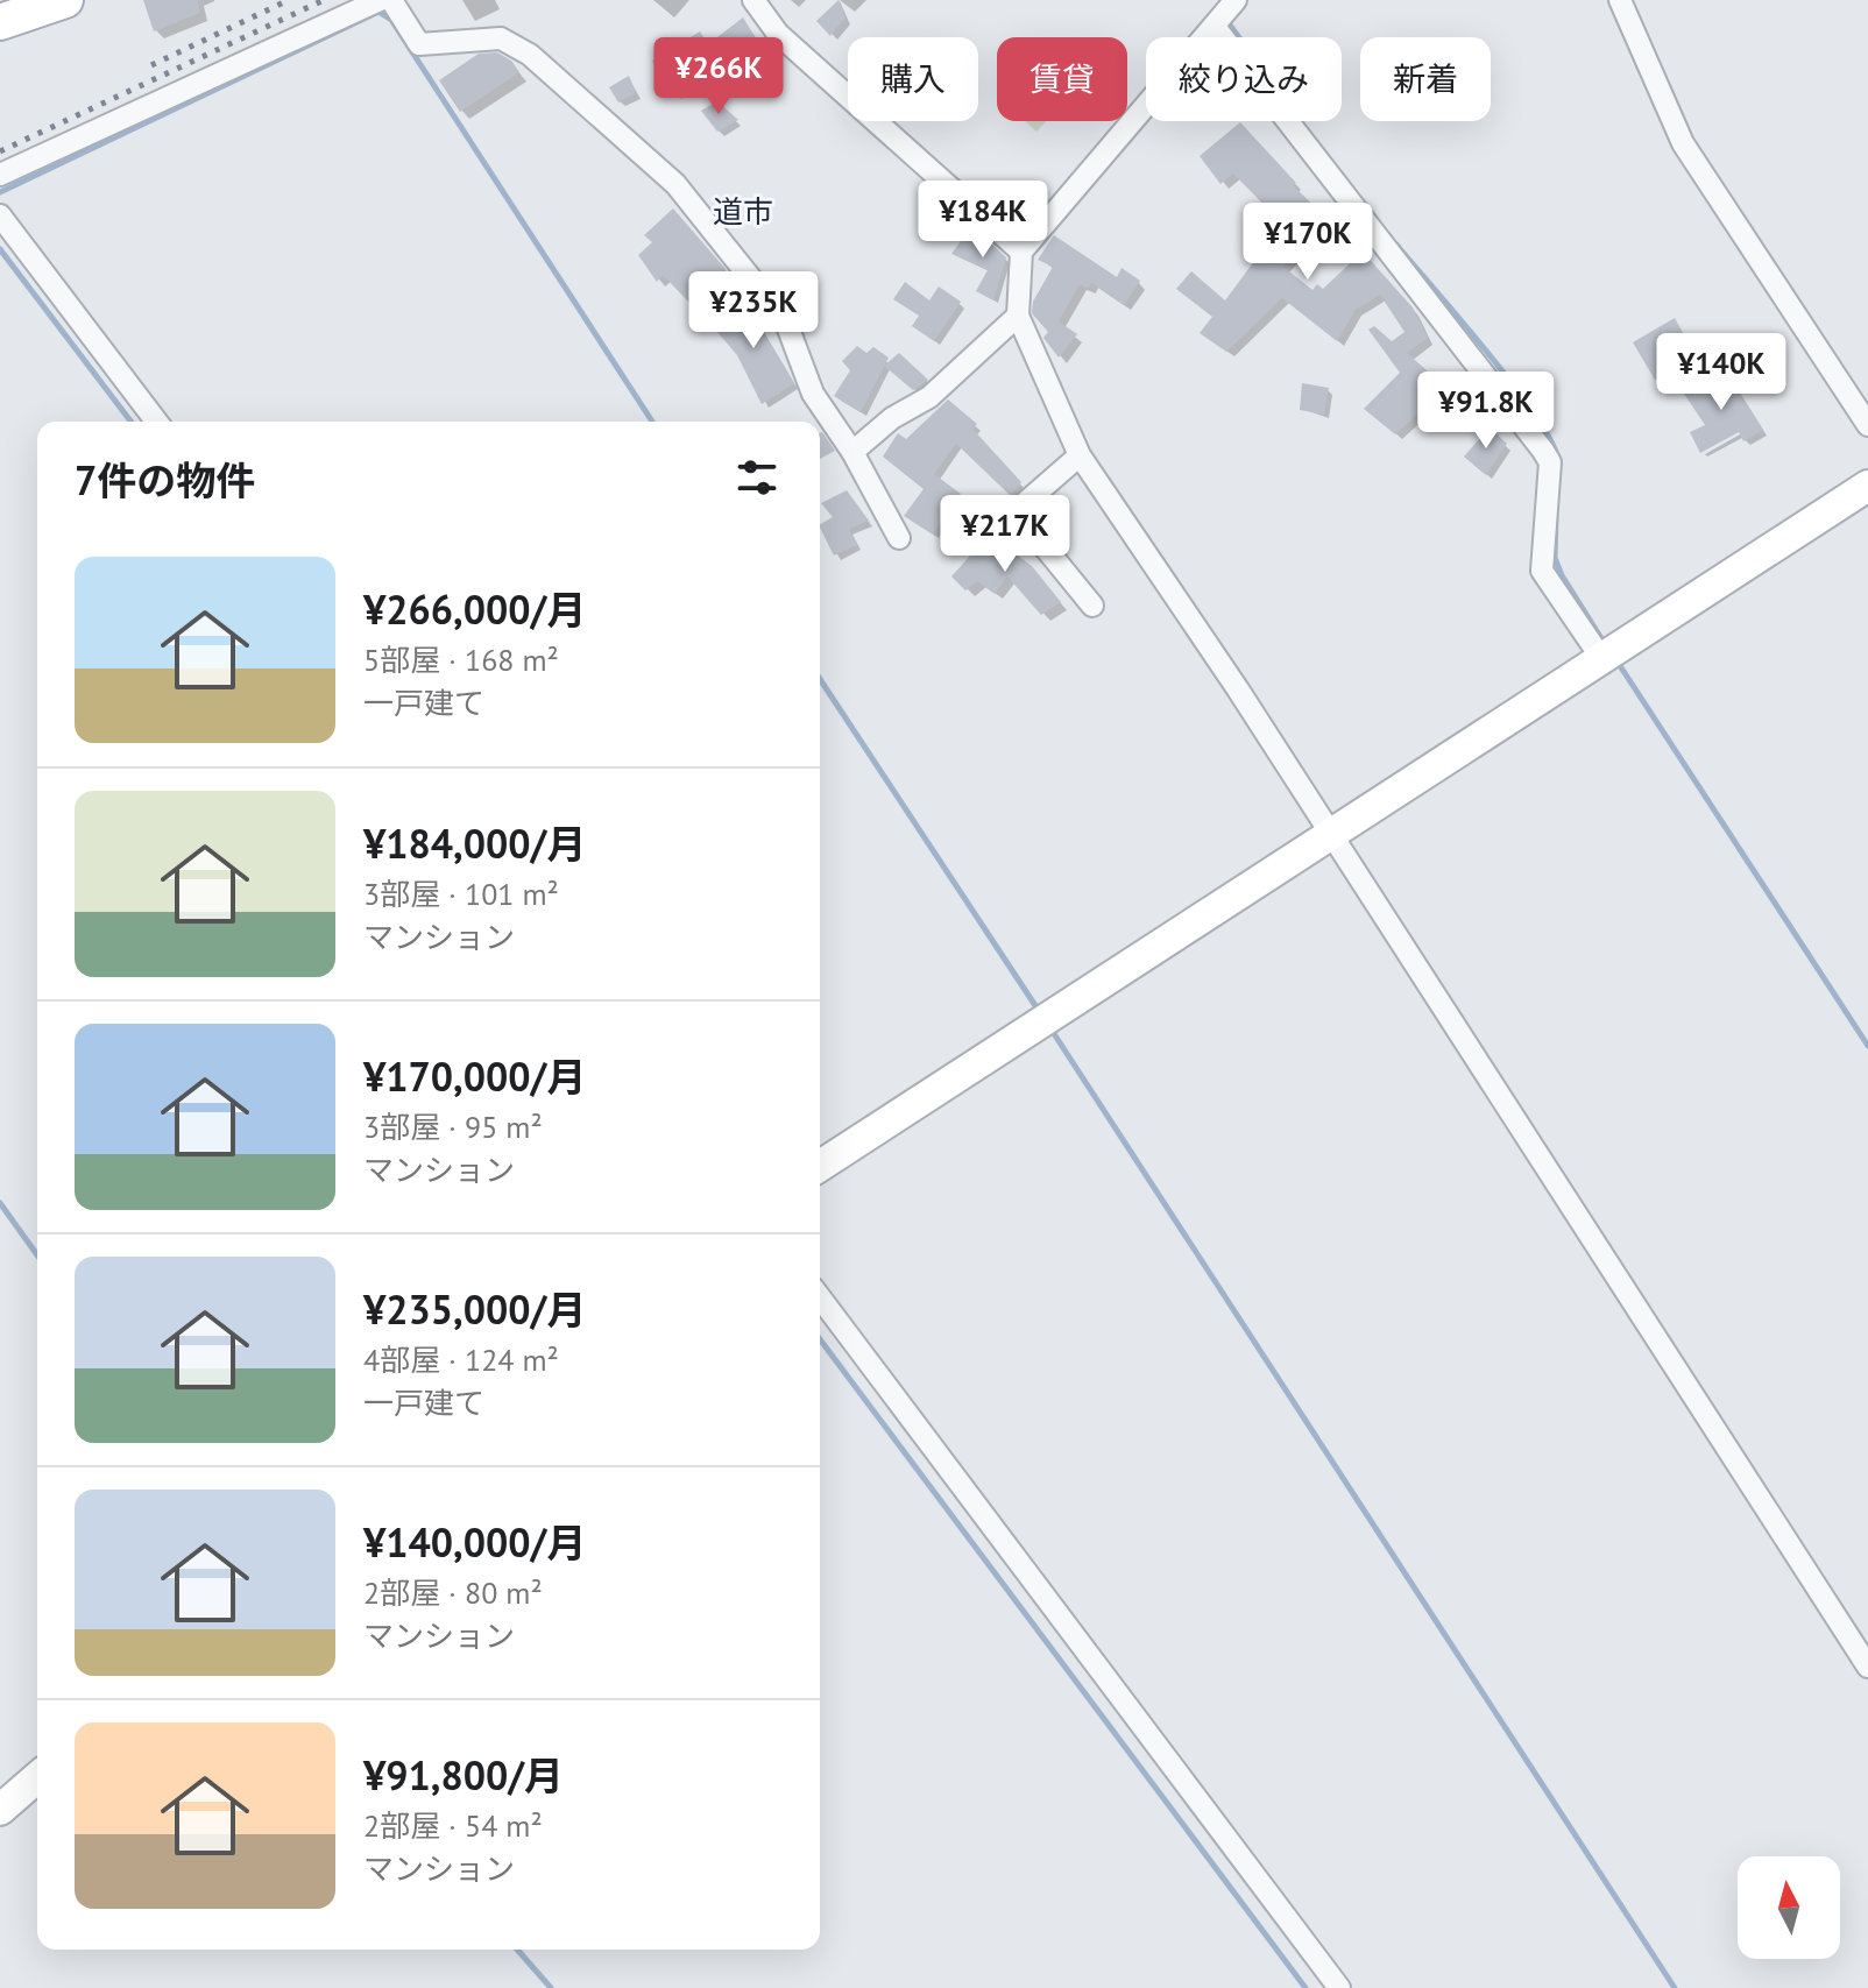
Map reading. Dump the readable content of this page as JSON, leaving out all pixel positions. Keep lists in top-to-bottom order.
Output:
{
  "districts": ["道市"],
  "north": "top",
  "page": {
    "price": [
      "¥266K",
      "¥184K",
      "¥170K",
      "¥235K",
      "¥140K",
      "¥91.8K",
      "¥217K"
    ],
    "chip": [
      "購入",
      "賃貸",
      "絞り込み",
      "新着"
    ],
    "heading": "7件の物件",
    "list": [
      {
        "name": "¥266,000/月",
        "note": "5部屋 · 168 m² · 一戸建て"
      },
      {
        "name": "¥184,000/月",
        "note": "3部屋 · 101 m² · マンション"
      },
      {
        "name": "¥170,000/月",
        "note": "3部屋 · 95 m² · マンション"
      },
      {
        "name": "¥235,000/月",
        "note": "4部屋 · 124 m² · 一戸建て"
      },
      {
        "name": "¥140,000/月",
        "note": "2部屋 · 80 m² · マンション"
      },
      {
        "name": "¥91,800/月",
        "note": "2部屋 · 54 m² · マンション"
      }
    ]
  }
}
